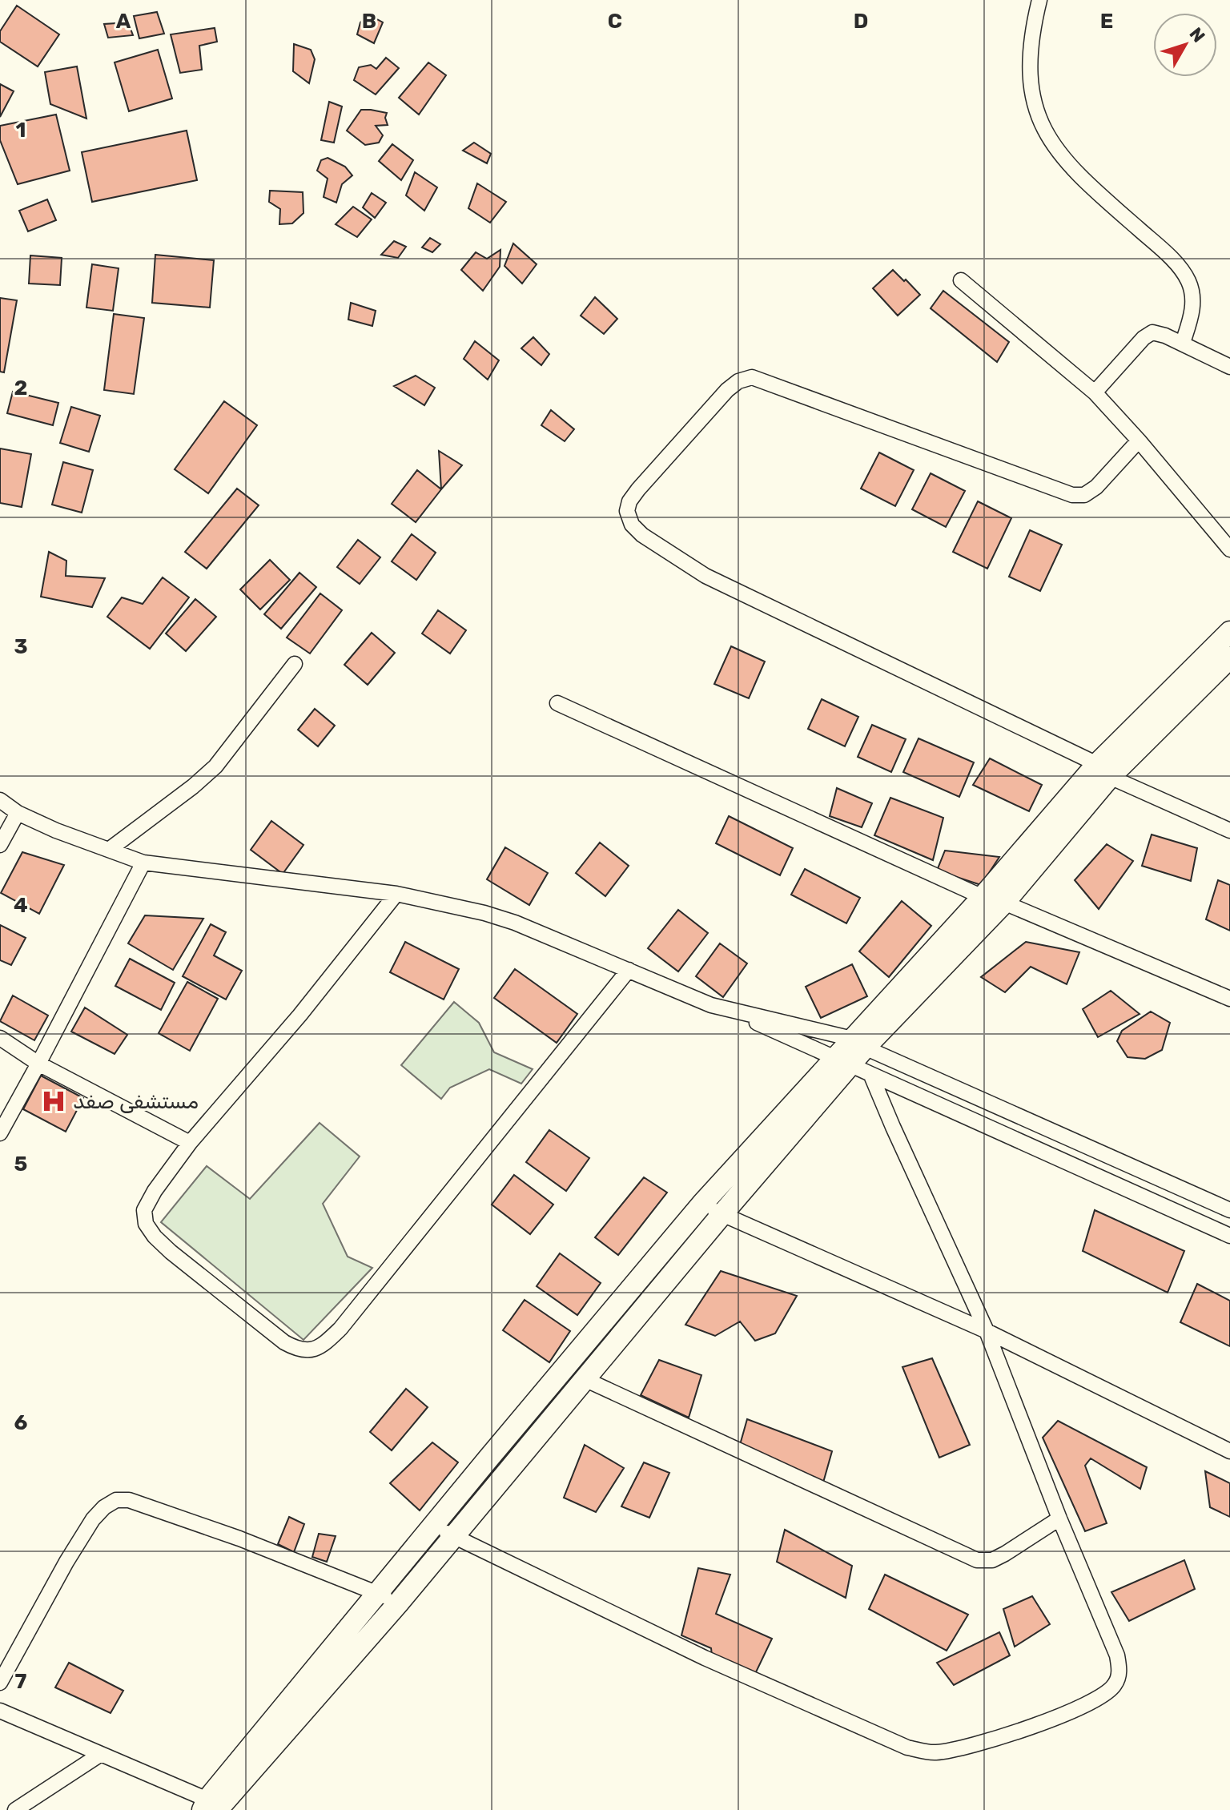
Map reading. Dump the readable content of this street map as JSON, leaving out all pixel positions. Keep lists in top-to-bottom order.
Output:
{
  "places": {
    "hospital": ["مستشفى صفد"]
  },
  "north": "top right",
  "grid": {
    "columns": [
      "A",
      "B",
      "C",
      "D",
      "E"
    ],
    "rows": [
      "1",
      "2",
      "3",
      "4",
      "5",
      "6",
      "7"
    ]
  }
}
